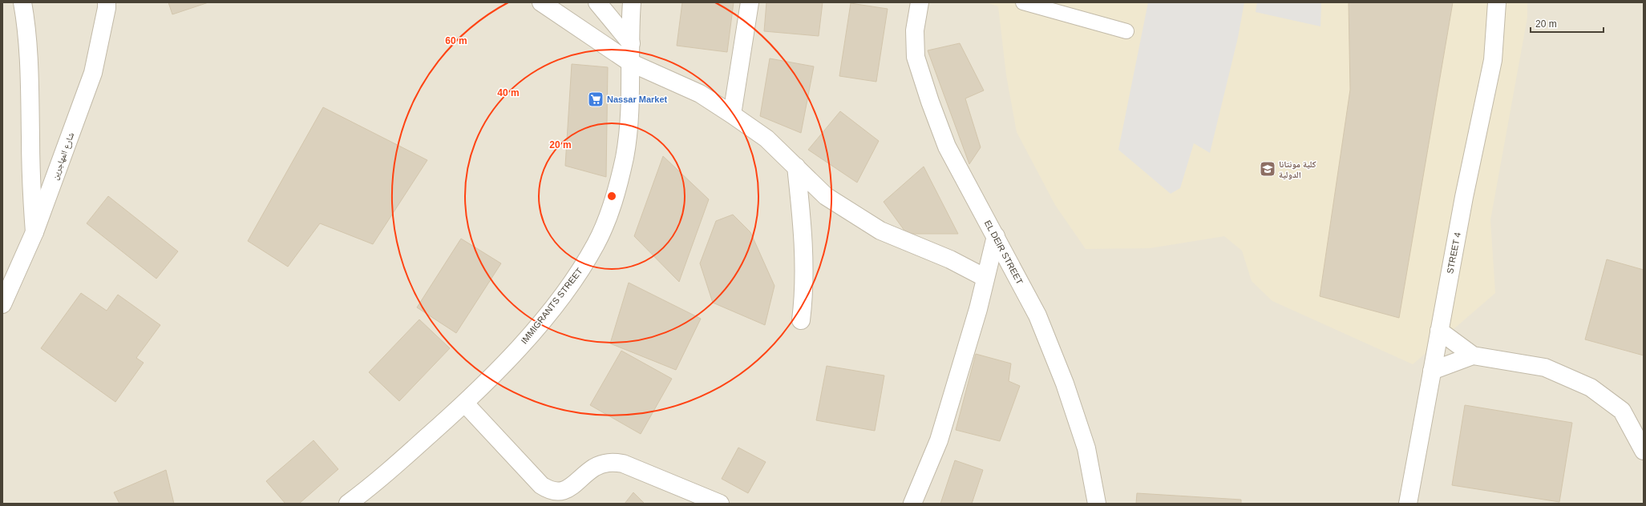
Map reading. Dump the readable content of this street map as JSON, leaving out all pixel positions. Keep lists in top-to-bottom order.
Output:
{
  "streets": {
    "street": [
      "شارع المهاجرين",
      "EL DEIR STREET",
      "STREET 4",
      "IMMIGRANTS STREET"
    ]
  },
  "places": {
    "supermarket": ["Nassar Market"],
    "school or university": ["كلية مونتانا الدولية"]
  },
  "scale_bar": "20 m",
  "rings": ["60 m", "40 m", "20 m"]
}
